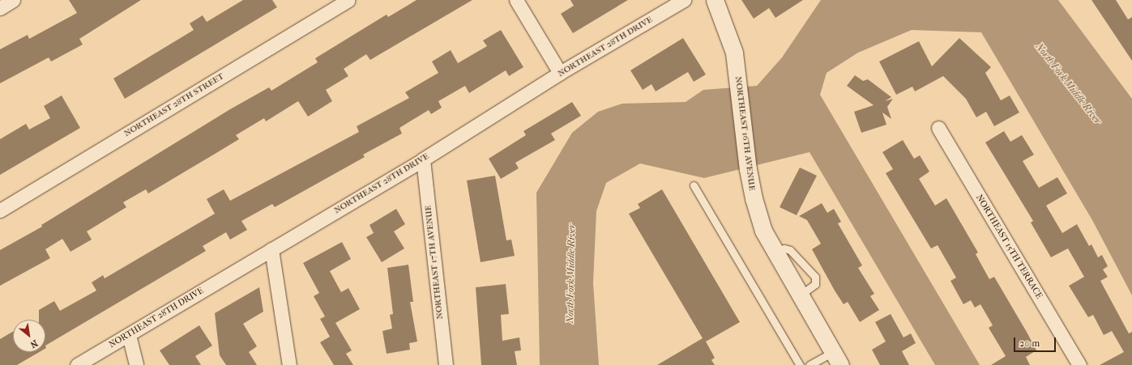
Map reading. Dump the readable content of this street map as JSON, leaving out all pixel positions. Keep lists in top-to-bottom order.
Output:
{
  "streets": {
    "street": [
      "NORTHEAST 28TH DRIVE",
      "NORTHEAST 28TH STREET",
      "NORTHEAST 16TH AVENUE",
      "NORTHEAST 15TH TERRACE",
      "NORTHEAST 17TH AVENUE"
    ]
  },
  "crossings": [
    ["NORTHEAST 28TH DRIVE", "NORTHEAST 17TH AVENUE"]
  ],
  "water": ["North Fork Middle River"],
  "scale_bar": "20 m",
  "north": "bottom right"
}
